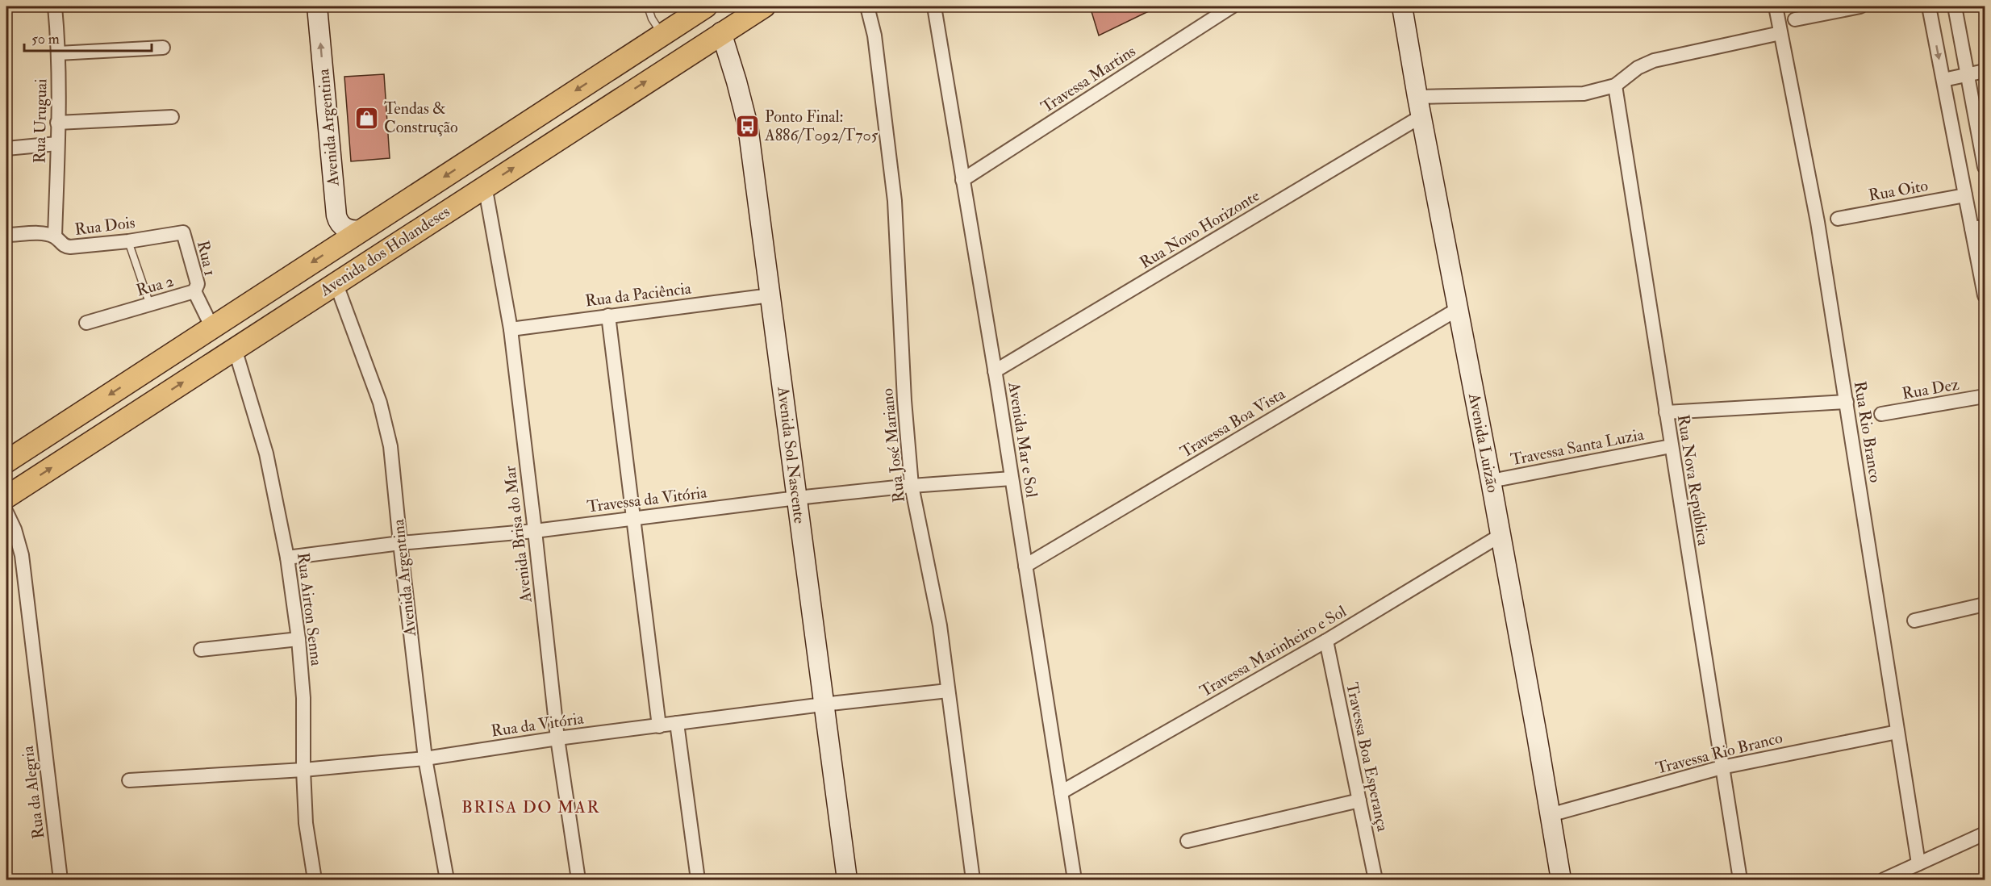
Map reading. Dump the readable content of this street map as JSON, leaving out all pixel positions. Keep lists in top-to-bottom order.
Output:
{
  "streets": {
    "main road": ["Avenida dos Holandeses"],
    "street": [
      "Travessa Martins",
      "Rua Uruguai",
      "Avenida Argentina",
      "Rua Oito",
      "Rua Dois",
      "Rua Novo Horizonte",
      "Rua 1",
      "Rua 2",
      "Rua da Paciência",
      "Rua Dez",
      "Travessa Boa Vista",
      "Rua Rio Branco",
      "Avenida Mar e Sol",
      "Avenida Luizão",
      "Rua José Mariano",
      "Travessa Santa Luzia",
      "Avenida Sol Nascente",
      "Rua Nova República",
      "Travessa da Vitória",
      "Avenida Brisa do Mar",
      "Rua Airton Senna",
      "Travessa Marinheiro e Sol",
      "Rua da Vitória",
      "Travessa Rio Branco",
      "Travessa Boa Esperança",
      "Rua da Alegria"
    ]
  },
  "crossings": [
    ["Travessa Martins", "Avenida Mar e Sol"],
    ["Rua Uruguai", "Rua Dois"],
    ["Avenida Argentina", "Avenida dos Holandeses"],
    ["Avenida Argentina", "Travessa da Vitória"],
    ["Avenida Argentina", "Rua da Vitória"],
    ["Rua Dois", "Rua 1"],
    ["Rua Novo Horizonte", "Avenida Mar e Sol"],
    ["Rua Novo Horizonte", "Avenida Luizão"],
    ["Avenida dos Holandeses", "Rua 2"],
    ["Avenida dos Holandeses", "Avenida Sol Nascente"],
    ["Avenida dos Holandeses", "Avenida Brisa do Mar"],
    ["Avenida dos Holandeses", "Rua Airton Senna"],
    ["Rua 1", "Rua 2"],
    ["Rua da Paciência", "Avenida Sol Nascente"],
    ["Rua da Paciência", "Avenida Brisa do Mar"],
    ["Travessa Boa Vista", "Avenida Mar e Sol"],
    ["Travessa Boa Vista", "Avenida Luizão"],
    ["Rua Rio Branco", "Travessa Rio Branco"],
    ["Avenida Mar e Sol", "Travessa da Vitória"],
    ["Avenida Mar e Sol", "Travessa Marinheiro e Sol"],
    ["Avenida Luizão", "Travessa Santa Luzia"],
    ["Avenida Luizão", "Travessa Marinheiro e Sol"],
    ["Avenida Luizão", "Travessa Rio Branco"],
    ["Rua José Mariano", "Travessa da Vitória"],
    ["Rua José Mariano", "Rua da Vitória"],
    ["Travessa Santa Luzia", "Rua Nova República"],
    ["Avenida Sol Nascente", "Travessa da Vitória"],
    ["Avenida Sol Nascente", "Rua da Vitória"],
    ["Rua Nova República", "Travessa Rio Branco"],
    ["Travessa da Vitória", "Avenida Brisa do Mar"],
    ["Travessa da Vitória", "Rua Airton Senna"],
    ["Avenida Brisa do Mar", "Rua da Vitória"],
    ["Rua Airton Senna", "Rua da Vitória"],
    ["Travessa Marinheiro e Sol", "Travessa Boa Esperança"]
  ],
  "districts": ["BRISA DO MAR"],
  "places": {
    "shop": ["Tendas & Construção"],
    "bus stop": ["Ponto Final: A886/T092/T705"]
  },
  "scale_bar": "50 m"
}
